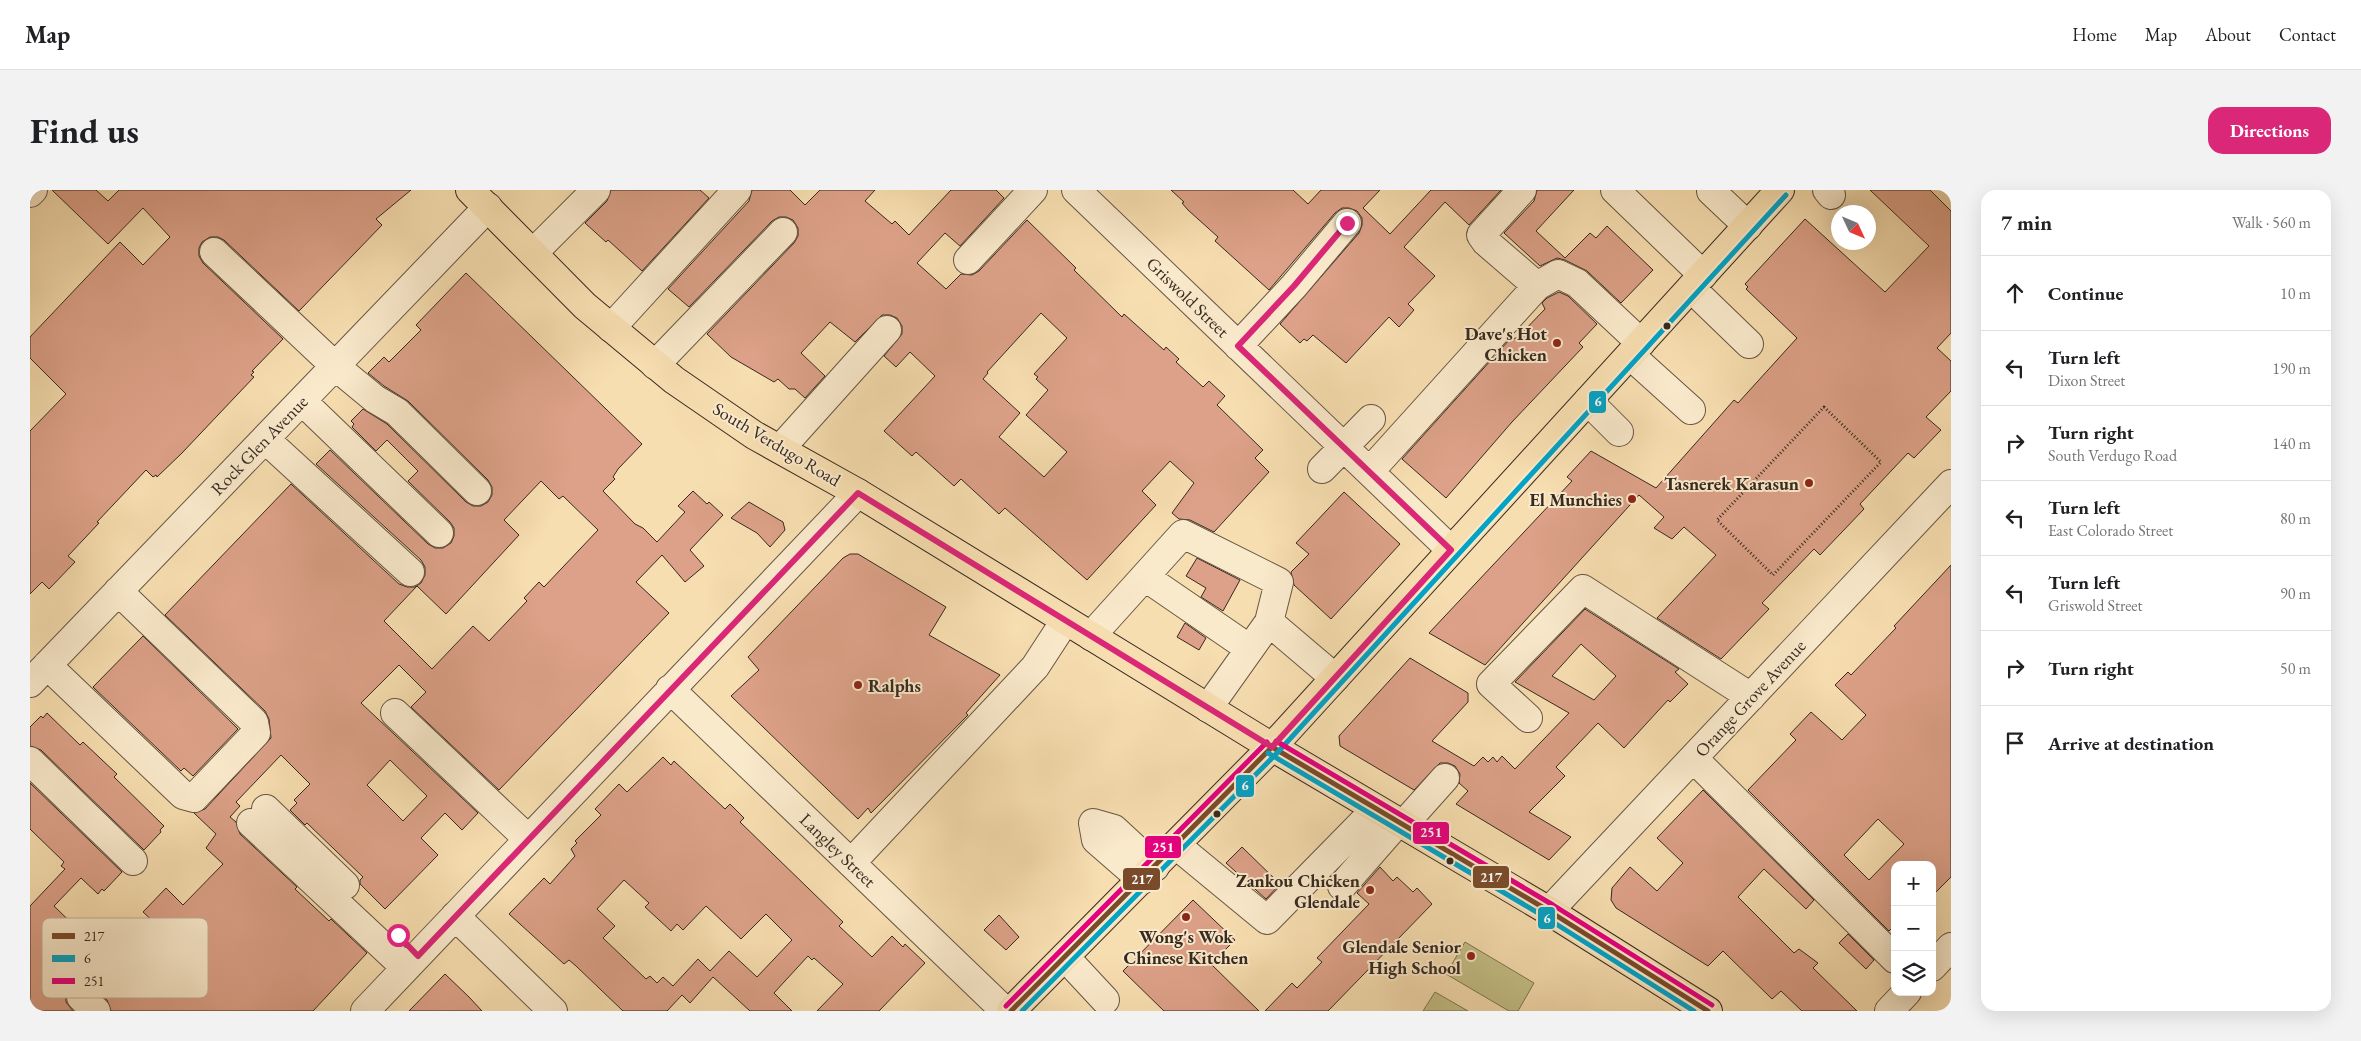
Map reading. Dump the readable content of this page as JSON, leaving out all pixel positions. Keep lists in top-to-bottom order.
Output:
{
  "streets": {
    "main road": ["South Verdugo Road"],
    "street": [
      "Griswold Street",
      "Rock Glen Avenue",
      "Orange Grove Avenue",
      "Langley Street"
    ]
  },
  "crossings": [
    ["South Verdugo Road", "Rock Glen Avenue"],
    ["South Verdugo Road", "Orange Grove Avenue"]
  ],
  "places": [
    "Dave's Hot Chicken",
    "Tasnerek Karasun",
    "El Munchies",
    "Ralphs",
    "Zankou Chicken Glendale",
    "Wong's Wok Chinese Kitchen",
    "Glendale Senior High School"
  ],
  "lines": ["transit line 6", "transit line 251", "transit line 217"],
  "legend": ["217", "6", "251"],
  "north": "bottom right",
  "page": {
    "header": "Map",
    "nav": [
      "Home",
      "Map",
      "About",
      "Contact"
    ],
    "buttons": "Directions",
    "title": "Find us",
    "heading": ["7 min", "Walk · 560 m"],
    "list": [
      ["Continue", "10 m"],
      ["Turn left", "Dixon Street", "190 m"],
      ["Turn right", "South Verdugo Road", "140 m"],
      ["Turn left", "East Colorado Street", "80 m"],
      ["Turn left", "Griswold Street", "90 m"],
      ["Turn right", "50 m"],
      "Arrive at destination"
    ],
    "map_buttons": ["+", "−"]
  }
}
